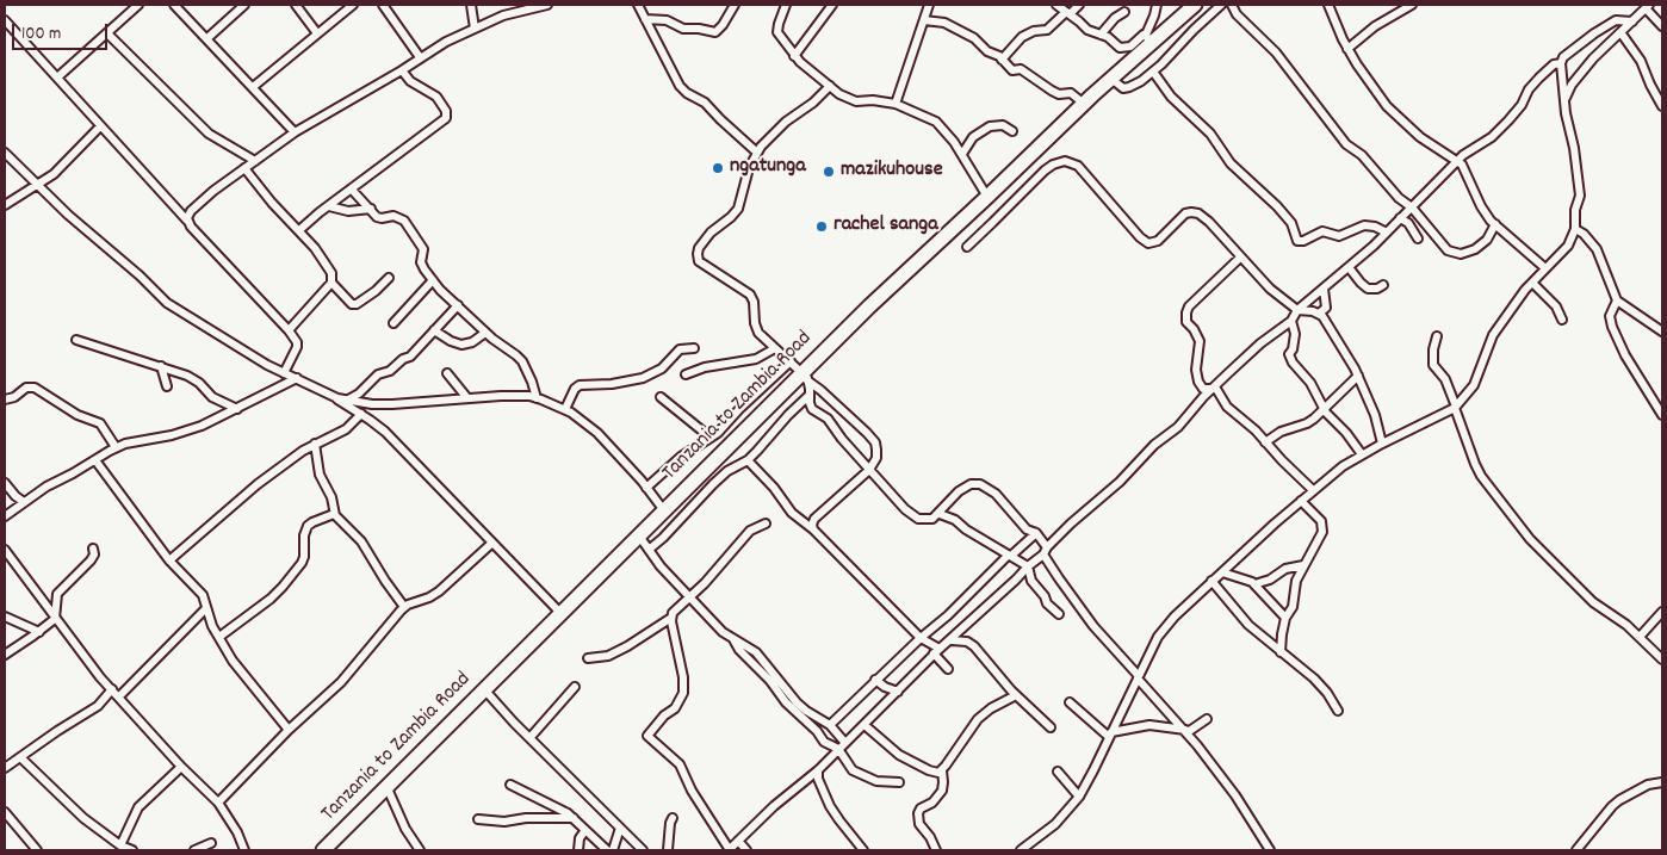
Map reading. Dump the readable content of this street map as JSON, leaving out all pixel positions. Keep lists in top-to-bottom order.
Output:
{
  "streets": {
    "highway": ["Tanzania to Zambia Road"]
  },
  "places": ["ngatunga", "mazikuhouse", "rachel sanga"],
  "scale_bar": "100 m"
}
